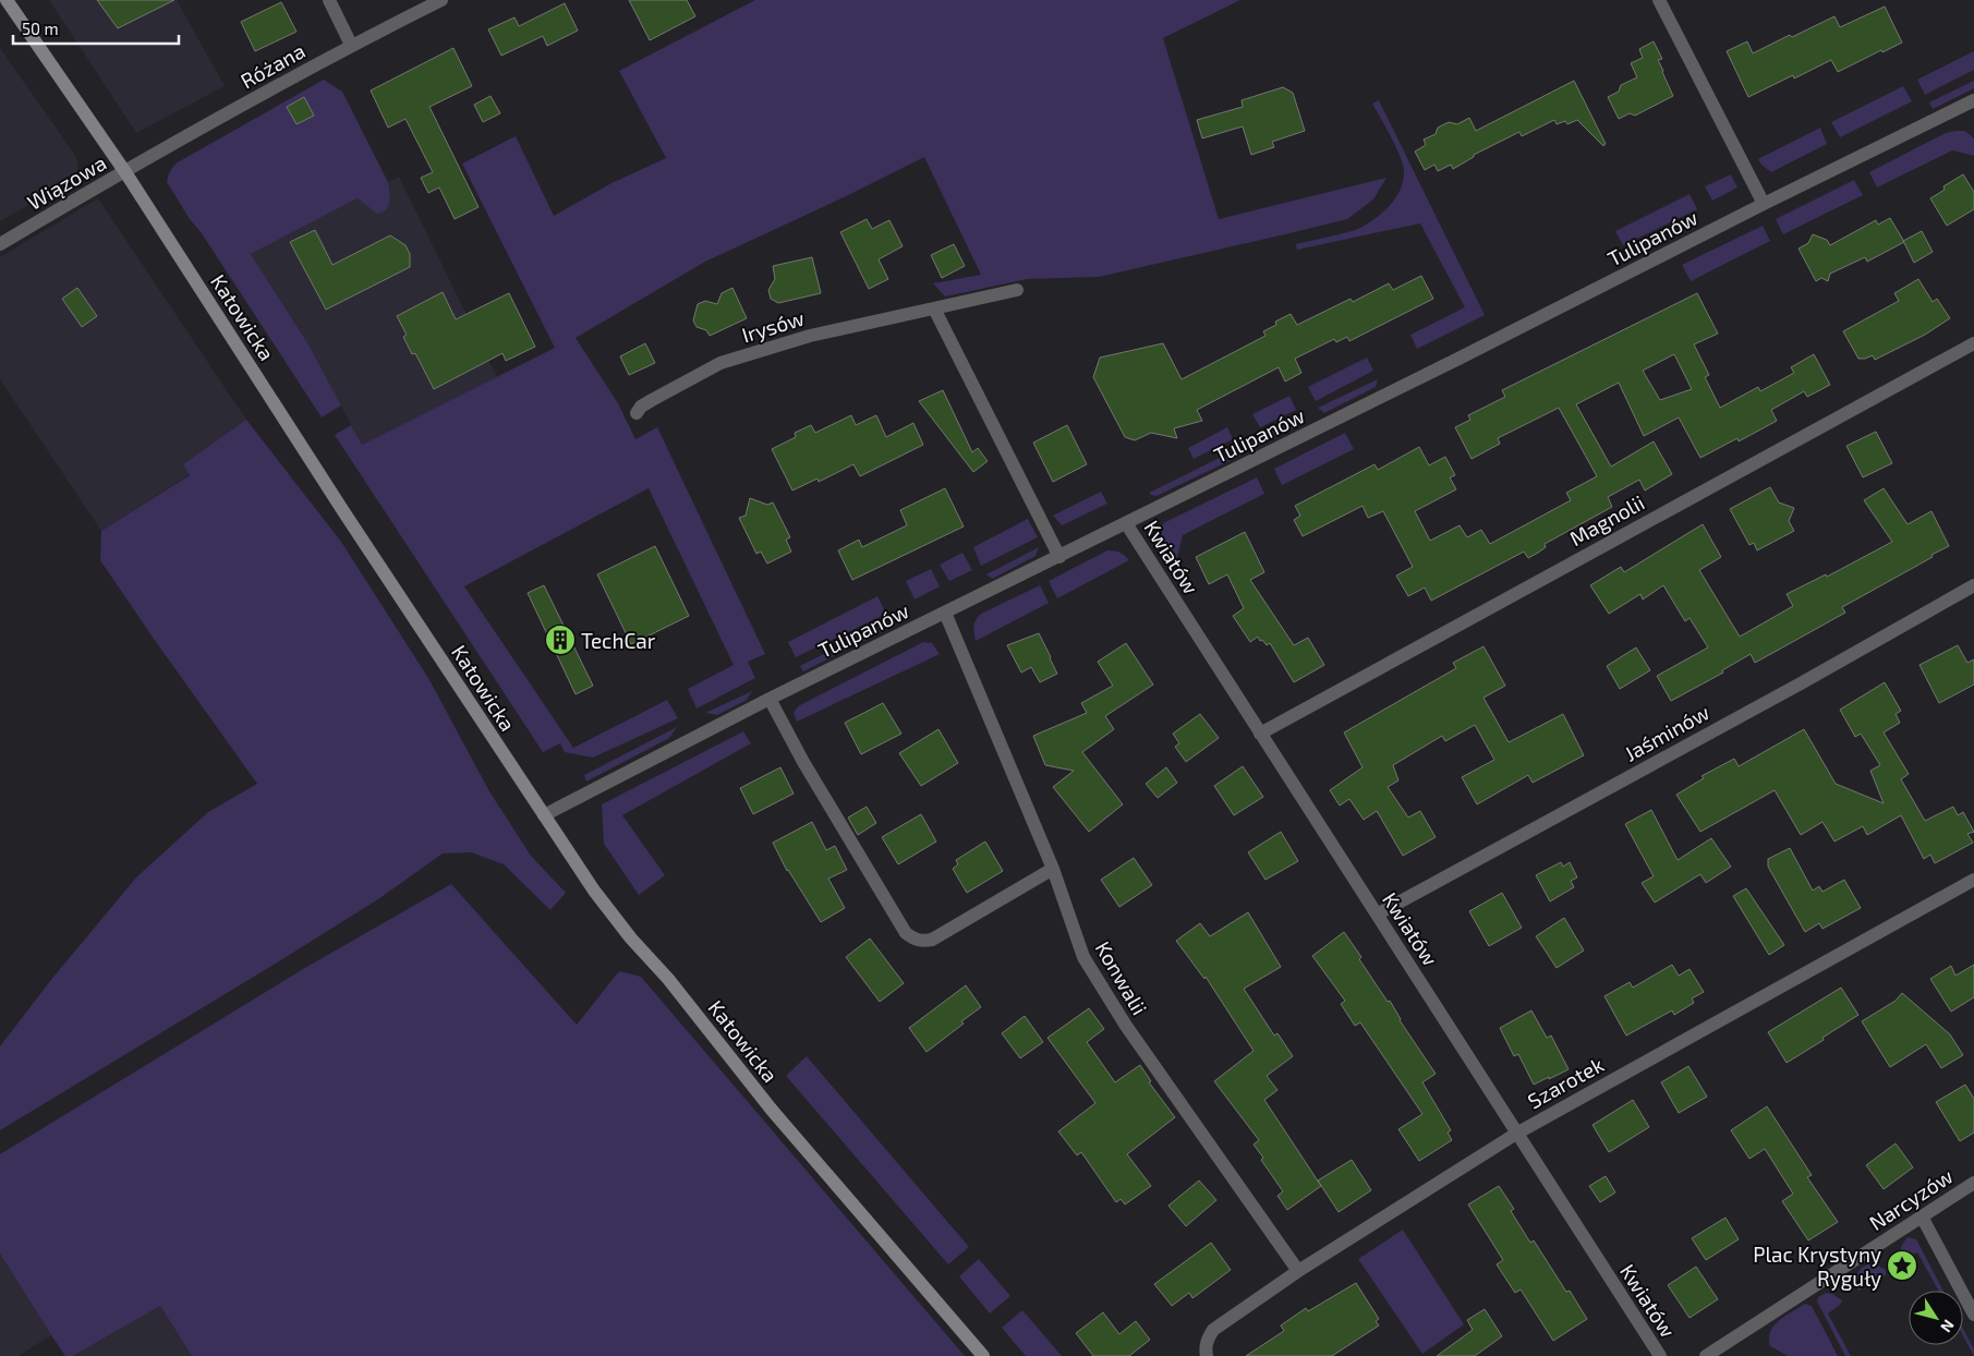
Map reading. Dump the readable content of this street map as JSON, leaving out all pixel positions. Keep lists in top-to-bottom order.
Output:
{
  "streets": {
    "main road": ["Katowicka"],
    "street": [
      "Różana",
      "Wiązowa",
      "Tulipanów",
      "Irysów",
      "Magnolii",
      "Kwiatów",
      "Jaśminów",
      "Konwalii",
      "Szarotek",
      "Narcyzów"
    ]
  },
  "crossings": [
    ["Różana", "Wiązowa"],
    ["Różana", "Katowicka"],
    ["Wiązowa", "Katowicka"],
    ["Tulipanów", "Katowicka"],
    ["Tulipanów", "Kwiatów"],
    ["Tulipanów", "Konwalii"],
    ["Magnolii", "Kwiatów"],
    ["Kwiatów", "Jaśminów"],
    ["Kwiatów", "Szarotek"],
    ["Konwalii", "Szarotek"]
  ],
  "places": {
    "building": ["TechCar"],
    "place": ["Plac Krystyny Ryguły"]
  },
  "scale_bar": "50 m",
  "north": "bottom right"
}
